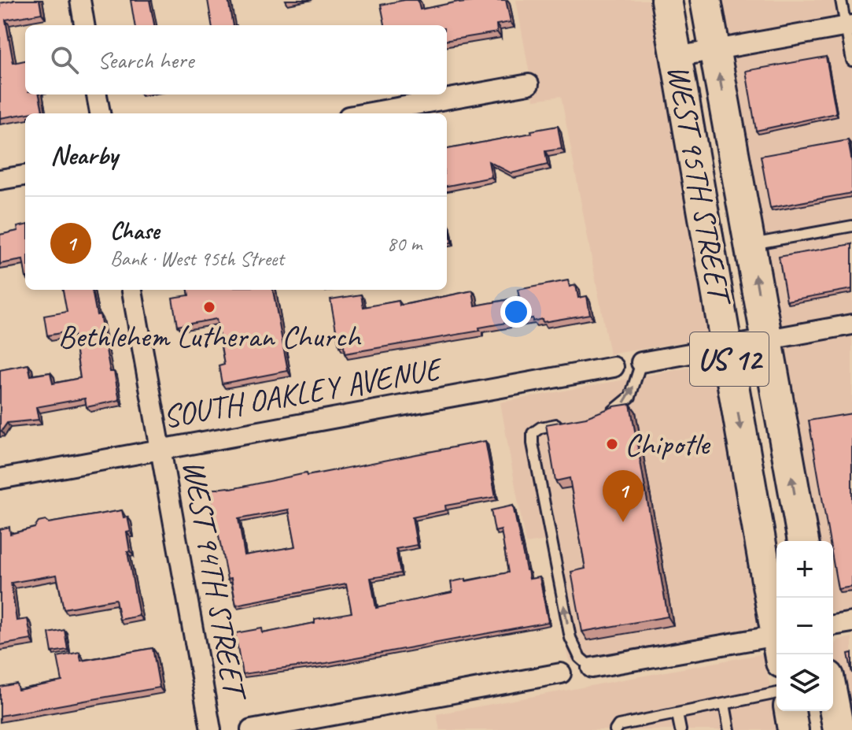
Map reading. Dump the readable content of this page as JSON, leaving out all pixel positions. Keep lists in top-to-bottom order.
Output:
{
  "streets": {
    "main road": ["WEST 95TH STREET", "US 12"],
    "street": ["SOUTH OAKLEY AVENUE", "WEST 94TH STREET"]
  },
  "crossings": [
    ["SOUTH OAKLEY AVENUE", "WEST 94TH STREET"]
  ],
  "places": ["Bethlehem Lutheran Church", "Chipotle"],
  "page": {
    "search": "Search here",
    "heading": "Nearby",
    "list": [
      {
        "mark": "1",
        "name": "Chase",
        "note": "Bank · West 95th Street",
        "value": "80 m"
      }
    ],
    "pins": "1",
    "map_buttons": ["+", "−"]
  }
}
